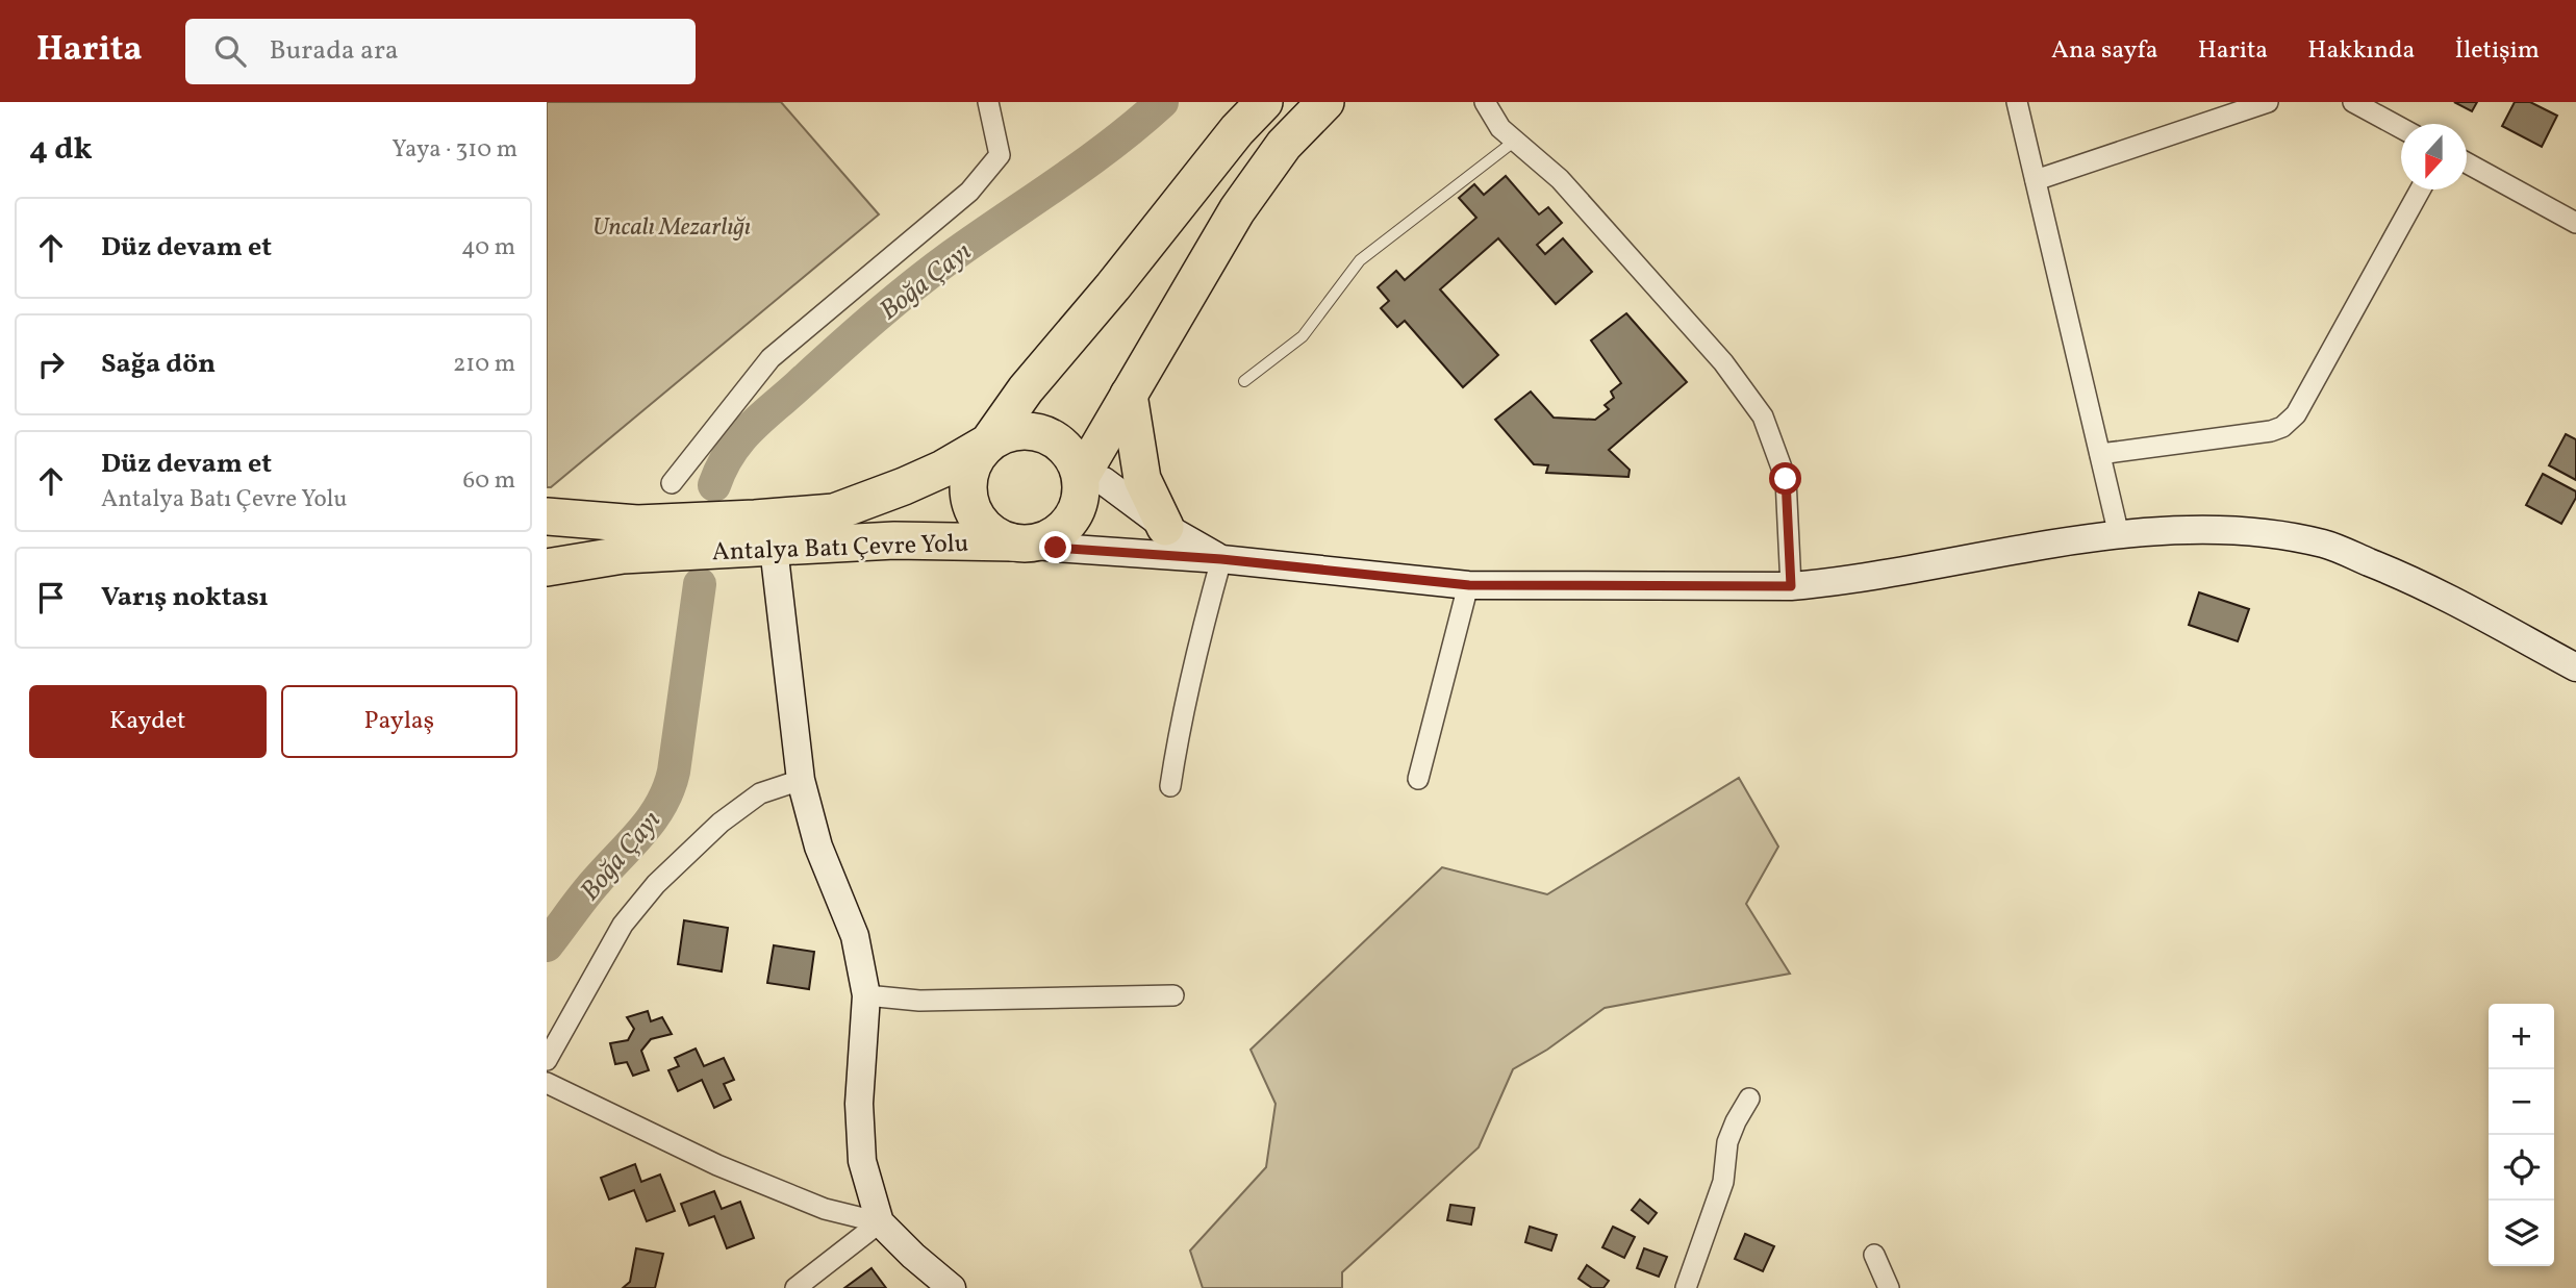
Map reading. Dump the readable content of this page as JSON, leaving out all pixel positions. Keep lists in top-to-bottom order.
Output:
{
  "streets": {
    "highway": ["Antalya Batı Çevre Yolu"]
  },
  "water": ["Boğa Çayı"],
  "parks": ["Uncalı Mezarlığı"],
  "north": "bottom",
  "page": {
    "header": "Harita",
    "search": "Burada ara",
    "nav": [
      "Ana sayfa",
      "Harita",
      "Hakkında",
      "İletişim"
    ],
    "heading": ["4 dk", "Yaya · 310 m"],
    "list": [
      ["Düz devam et", "40 m"],
      ["Sağa dön", "210 m"],
      ["Düz devam et", "Antalya Batı Çevre Yolu", "60 m"],
      "Varış noktası"
    ],
    "buttons": ["Kaydet", "Paylaş"],
    "map_buttons": ["+", "−"]
  }
}
